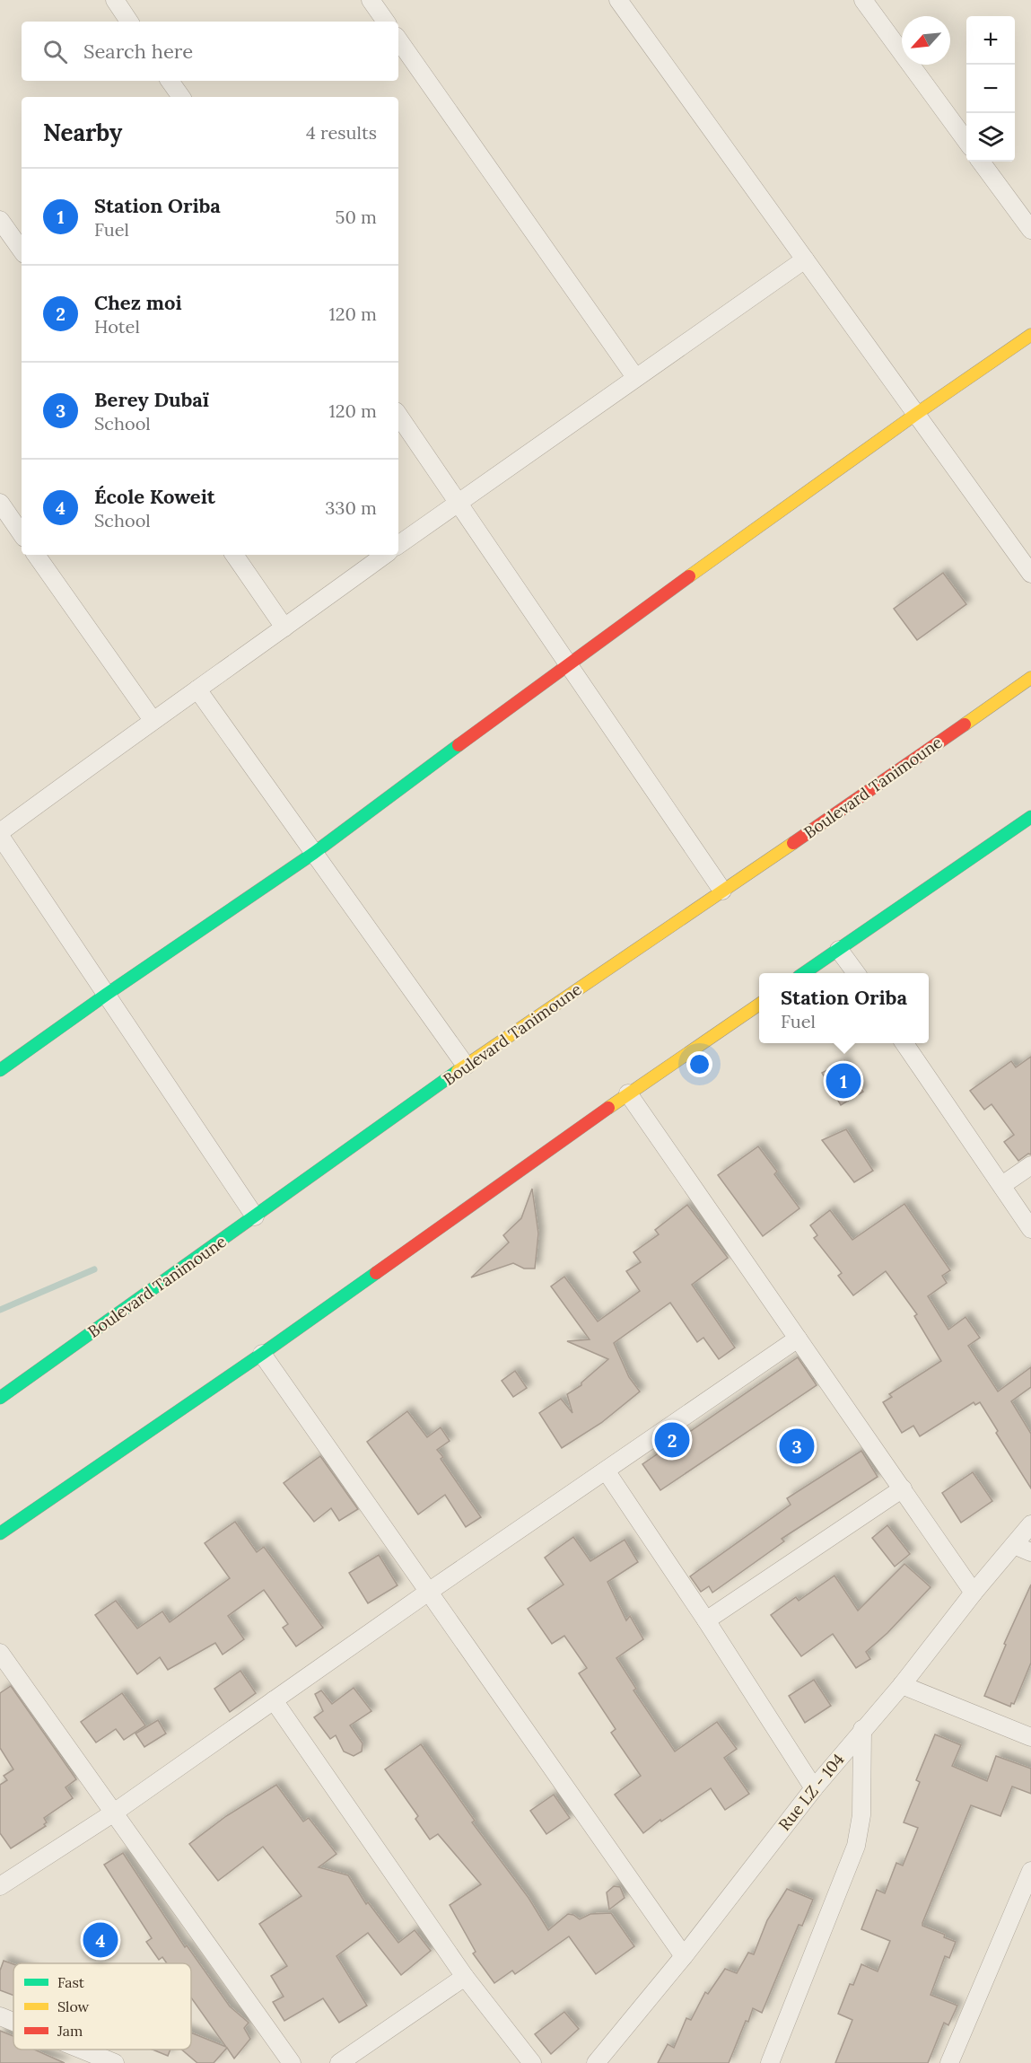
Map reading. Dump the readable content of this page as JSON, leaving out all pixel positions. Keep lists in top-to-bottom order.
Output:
{
  "streets": {
    "main road": ["Boulevard Tanimoune"],
    "street": ["Rue LZ - 104"]
  },
  "legend": ["Fast", "Slow", "Jam"],
  "north": "bottom left",
  "page": {
    "map_buttons": ["+", "−"],
    "search": "Search here",
    "heading": ["Nearby", "4 results"],
    "list": [
      {
        "mark": "1",
        "name": "Station Oriba",
        "note": "Fuel",
        "value": "50 m"
      },
      {
        "mark": "2",
        "name": "Chez moi",
        "note": "Hotel",
        "value": "120 m"
      },
      {
        "mark": "3",
        "name": "Berey Dubaï",
        "note": "School",
        "value": "120 m"
      },
      {
        "mark": "4",
        "name": "École Koweit",
        "note": "School",
        "value": "330 m"
      }
    ],
    "popup": ["Station Oriba", "Fuel"],
    "pins": [
      "1",
      "2",
      "3",
      "4"
    ]
  }
}
